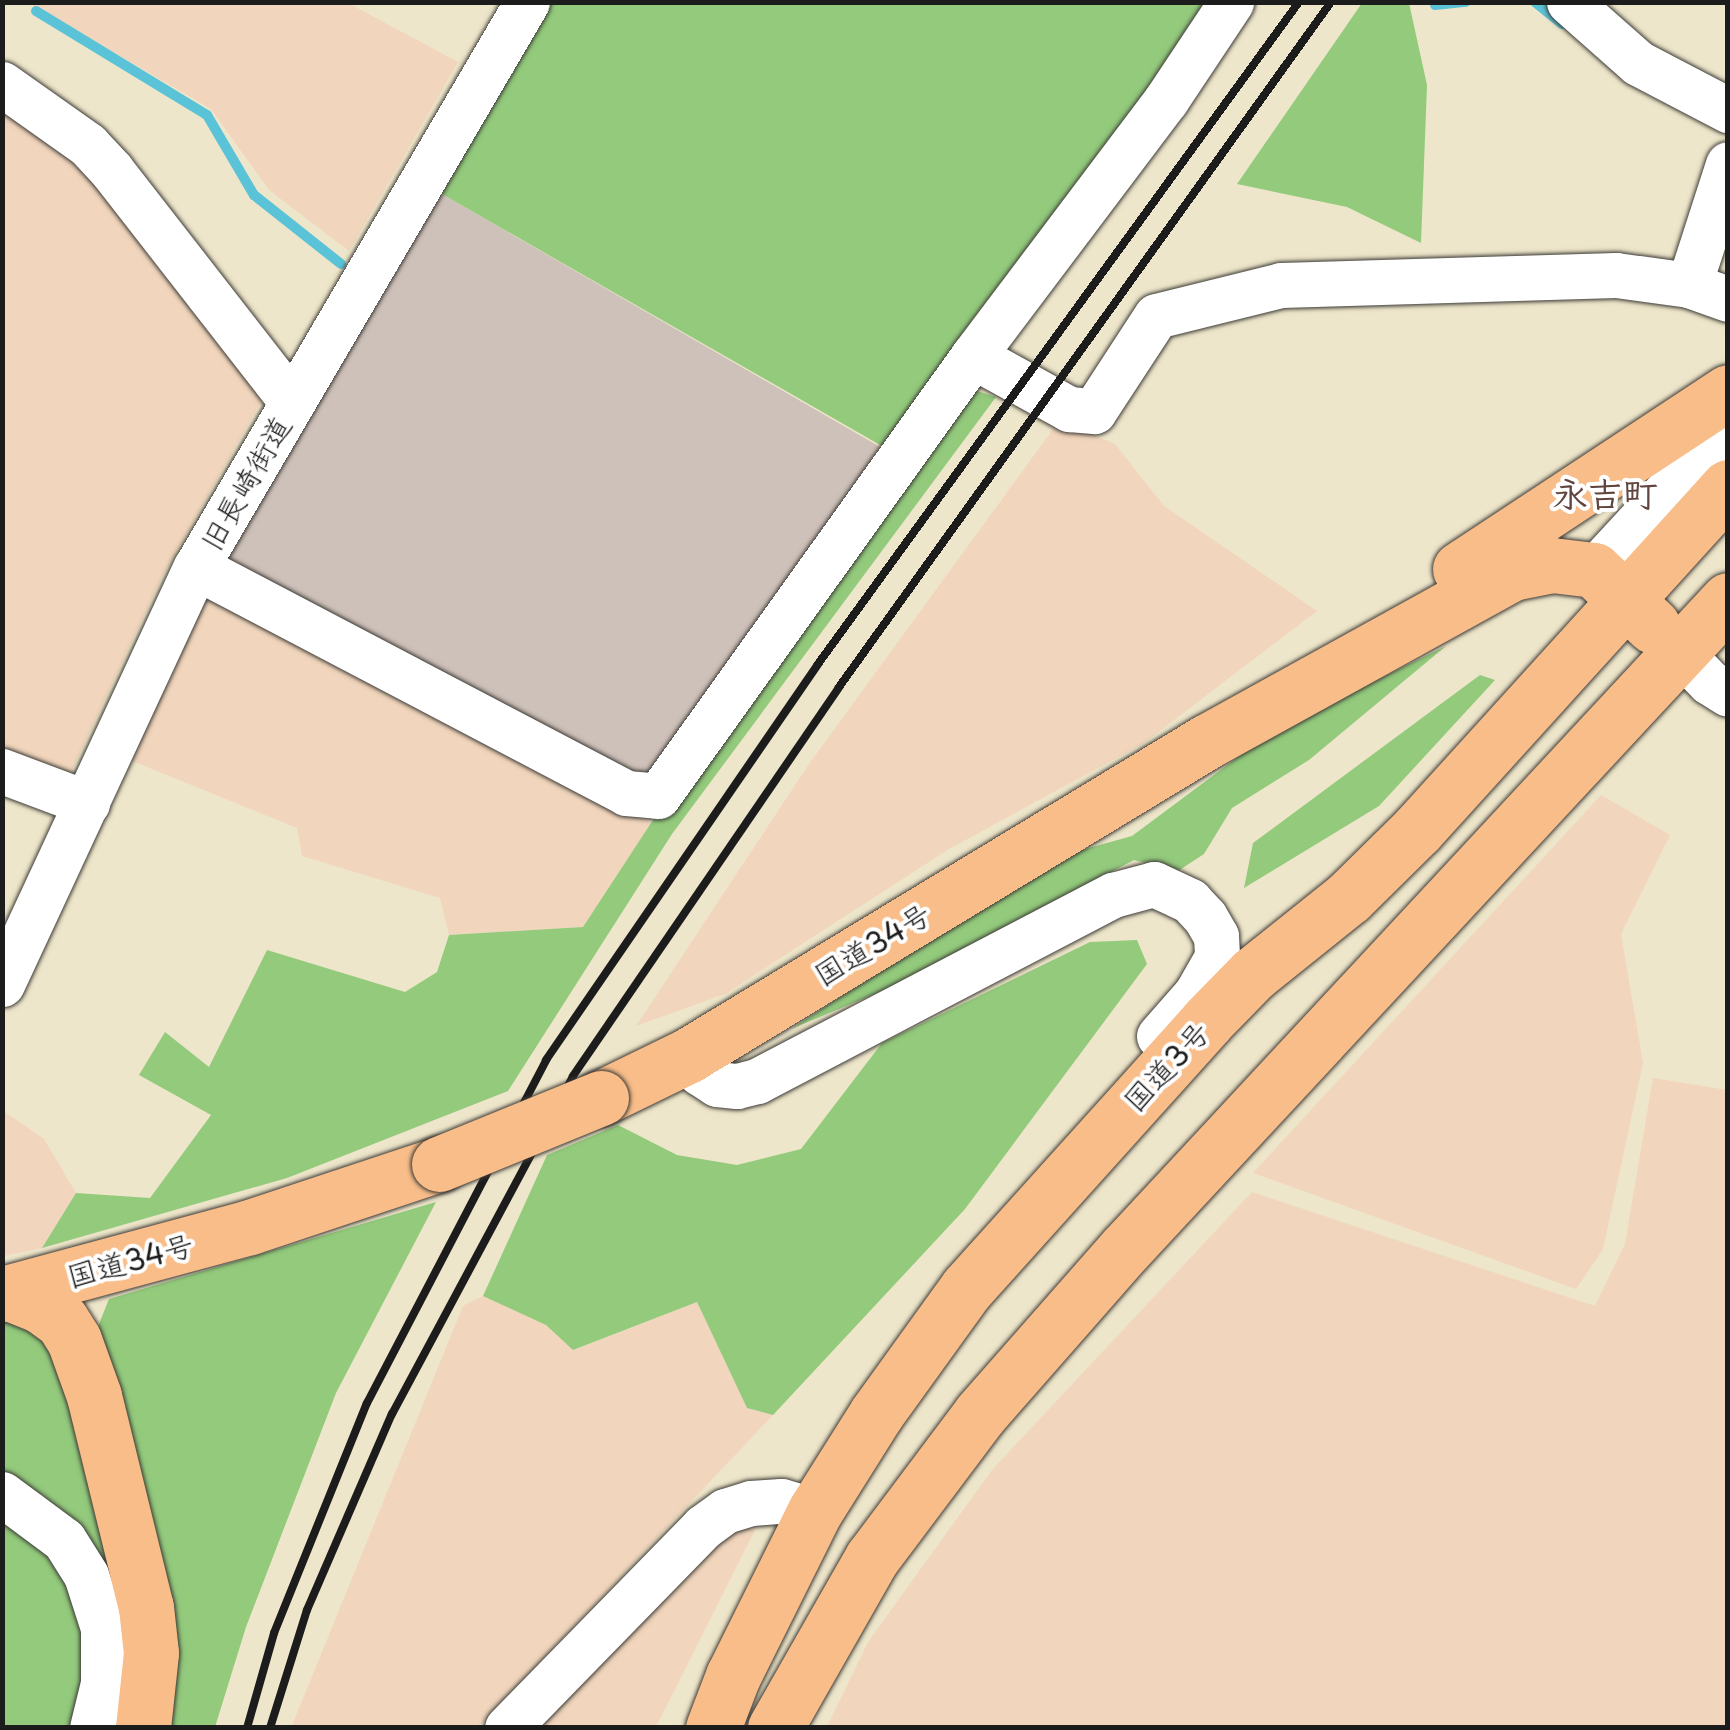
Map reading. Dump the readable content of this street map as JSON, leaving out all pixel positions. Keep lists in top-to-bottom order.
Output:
{
  "streets": {
    "highway": ["国道34号", "国道3号"],
    "street": ["旧長崎街道"]
  },
  "crossings": [
    ["国道34号", "国道3号"]
  ],
  "districts": ["永吉町"]
}
